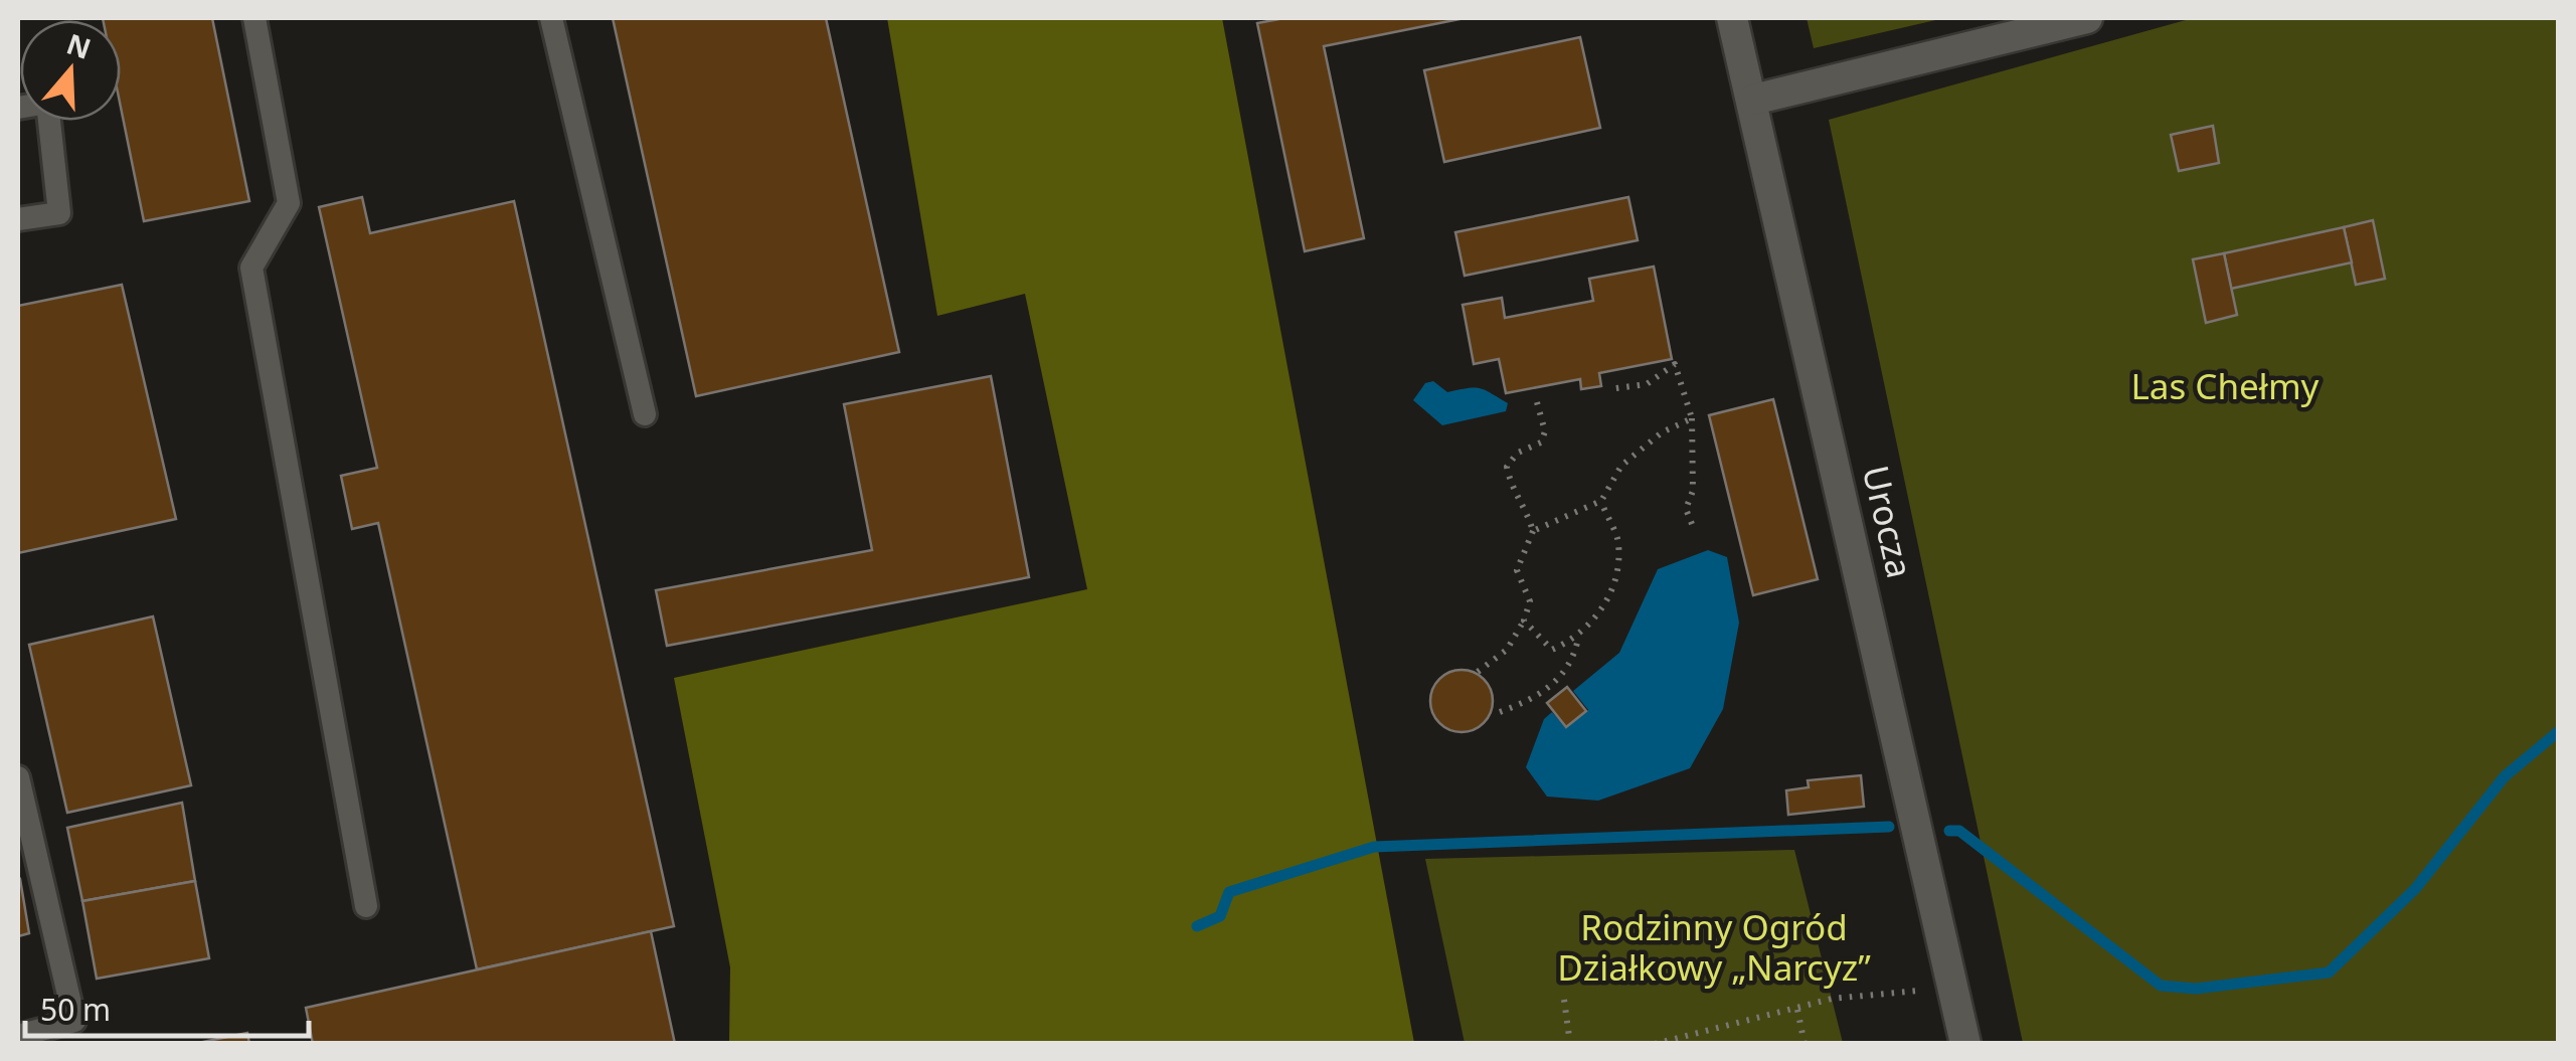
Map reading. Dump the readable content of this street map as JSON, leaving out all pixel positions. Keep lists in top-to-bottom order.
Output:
{
  "streets": {
    "street": ["Urocza"]
  },
  "parks": ["Las Chełmy", "Rodzinny Ogród Działkowy „Narcyz”"],
  "scale_bar": "50 m",
  "north": "top"
}
